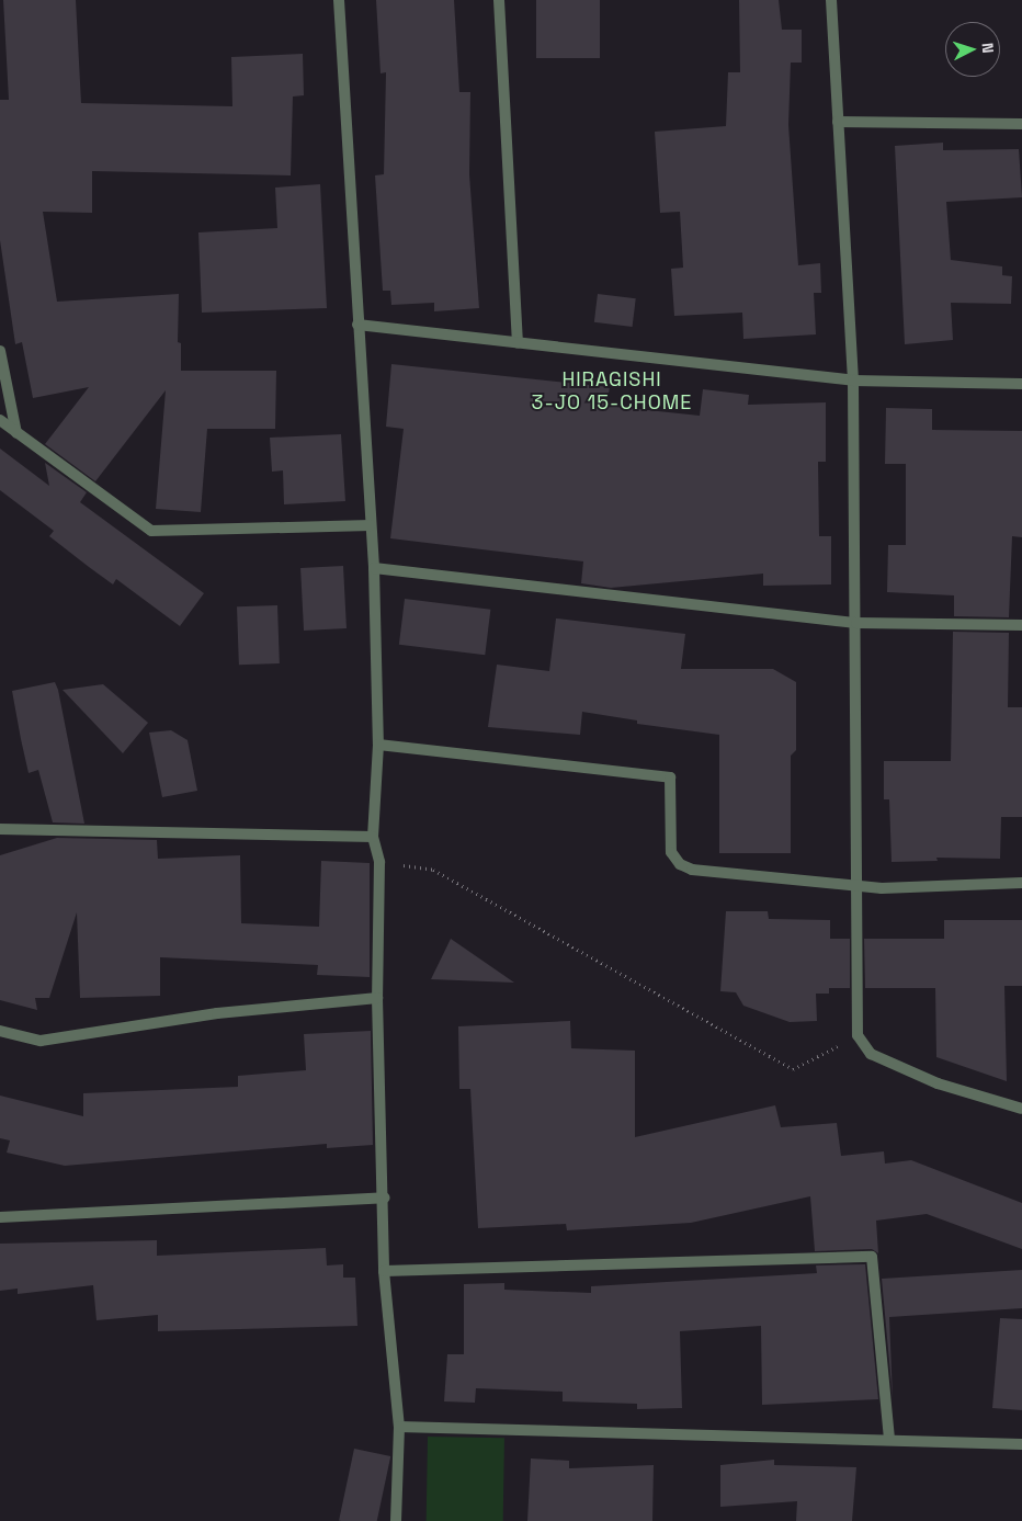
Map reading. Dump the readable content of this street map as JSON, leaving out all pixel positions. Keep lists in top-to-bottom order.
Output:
{
  "districts": ["HIRAGISHI 3-JO 15-CHOME"],
  "north": "right"
}
